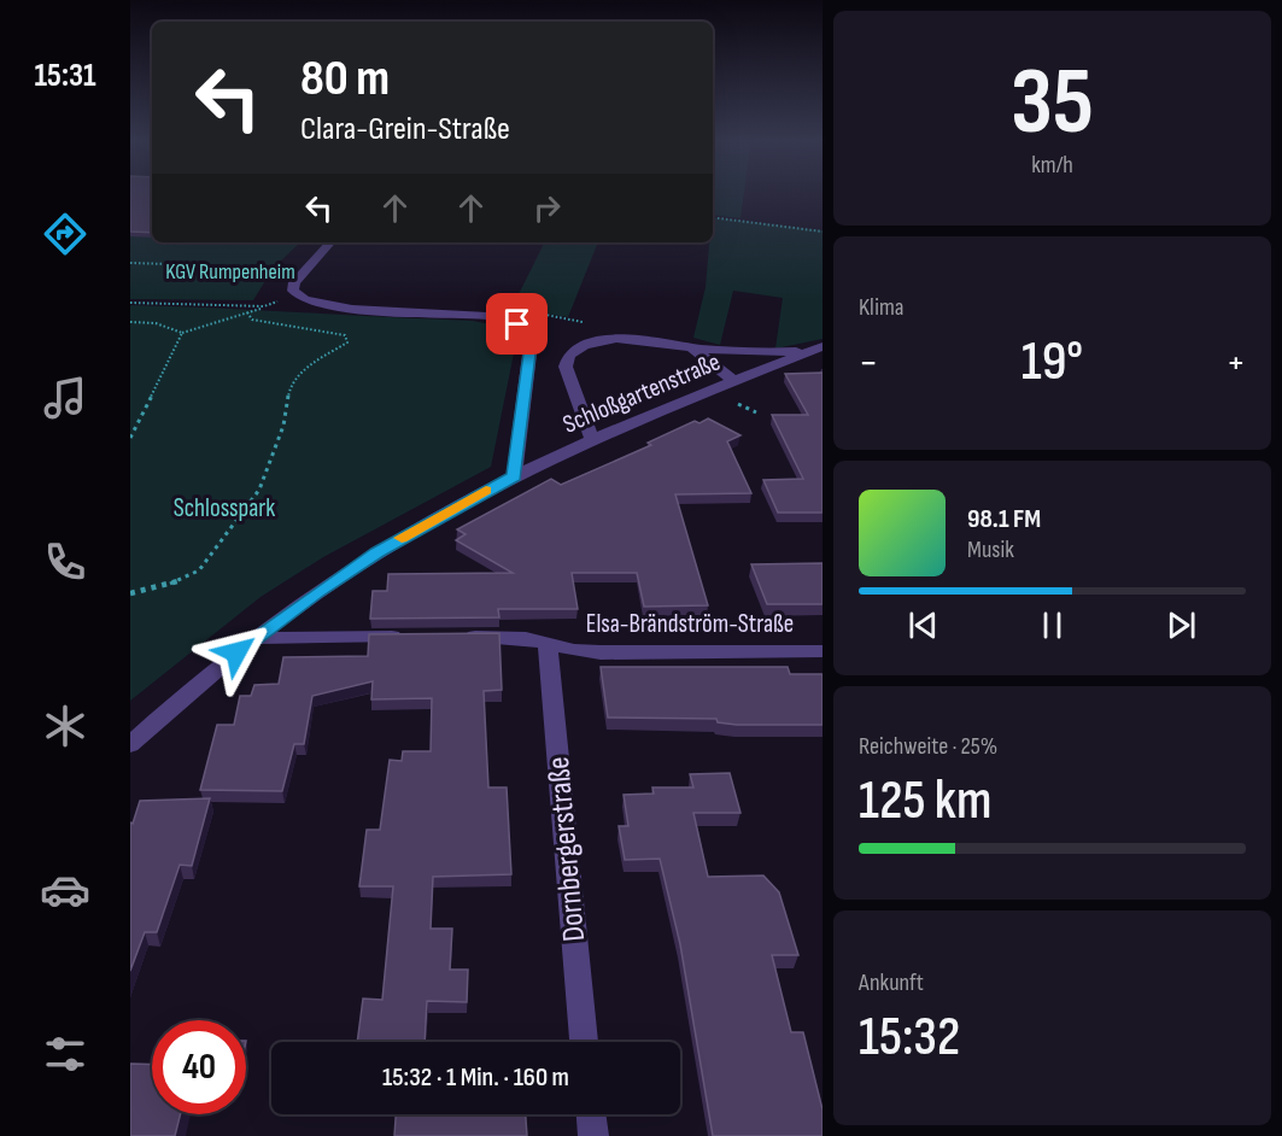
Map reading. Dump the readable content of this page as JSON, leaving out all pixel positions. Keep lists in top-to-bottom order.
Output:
{
  "streets": {
    "street": ["Schloßgartenstraße", "Elsa-Brändström-Straße", "Dornbergerstraße"]
  },
  "crossings": [
    ["Elsa-Brändström-Straße", "Dornbergerstraße"]
  ],
  "parks": ["KGV Rumpenheim", "Schlosspark"],
  "page": {
    "tabs": "15:31",
    "tile": [
      ["35", "km/h"],
      "Klima",
      ["Reichweite · 25%", "125 km"],
      ["Ankunft", "15:32"]
    ],
    "turn": ["80 m", "Clara-Grein-Straße"],
    "heat": ["−", "19°", "+"],
    "song": ["98.1 FM", "Musik"],
    "limit": "40",
    "trip": "15:32 · 1 Min. · 160 m"
  }
}
